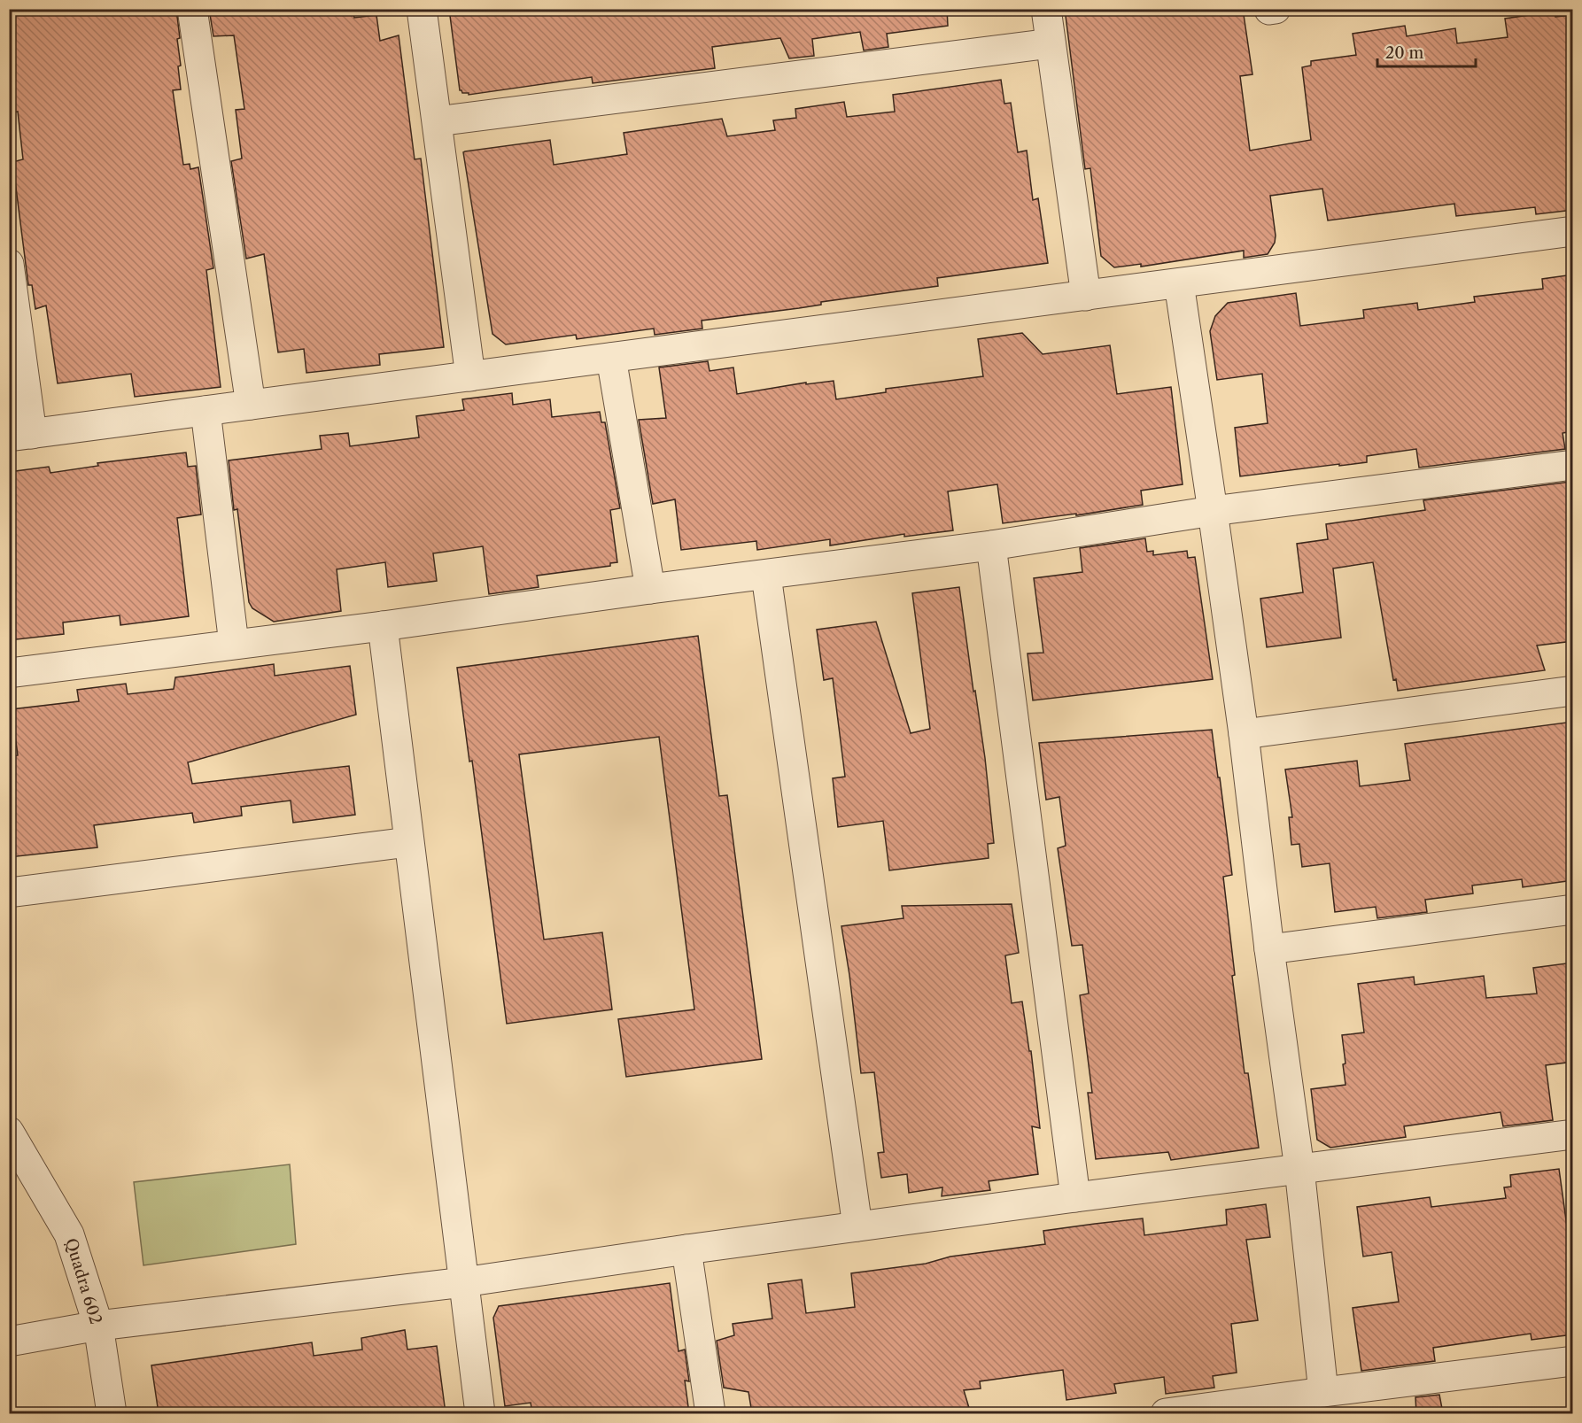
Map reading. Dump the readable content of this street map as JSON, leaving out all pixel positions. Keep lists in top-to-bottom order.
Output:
{
  "streets": {
    "street": ["Quadra 602"]
  },
  "scale_bar": "20 m"
}
